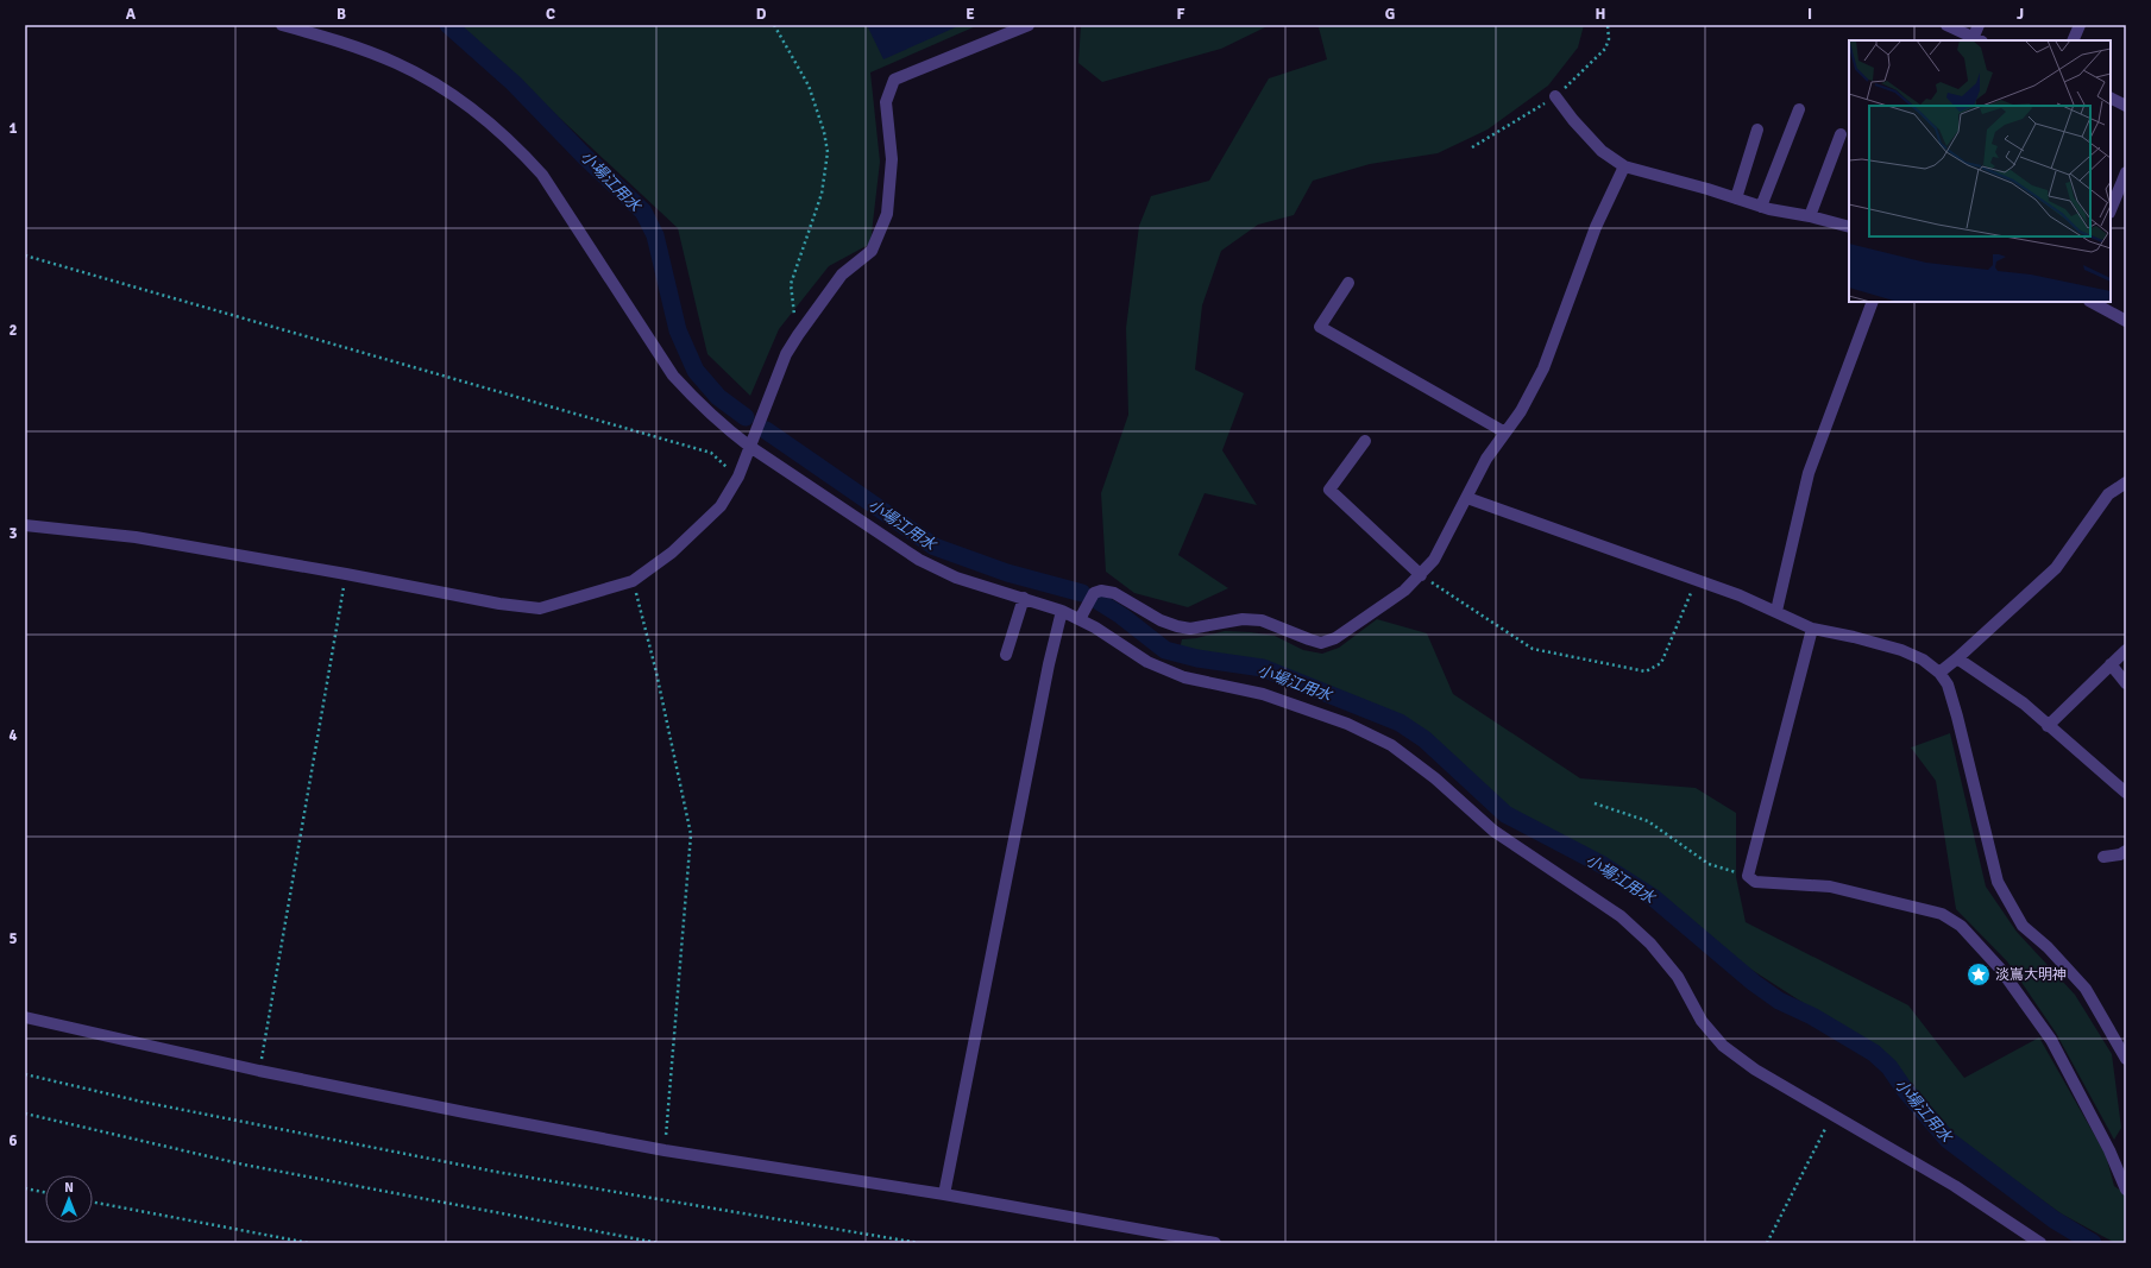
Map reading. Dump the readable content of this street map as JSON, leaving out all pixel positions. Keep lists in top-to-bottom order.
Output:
{
  "water": ["小場江用水"],
  "places": {
    "place": ["淡嶌大明神"]
  },
  "north": "top",
  "grid": {
    "columns": [
      "A",
      "B",
      "C",
      "D",
      "E",
      "F",
      "G",
      "H",
      "I",
      "J"
    ],
    "rows": [
      "1",
      "2",
      "3",
      "4",
      "5",
      "6"
    ]
  }
}
